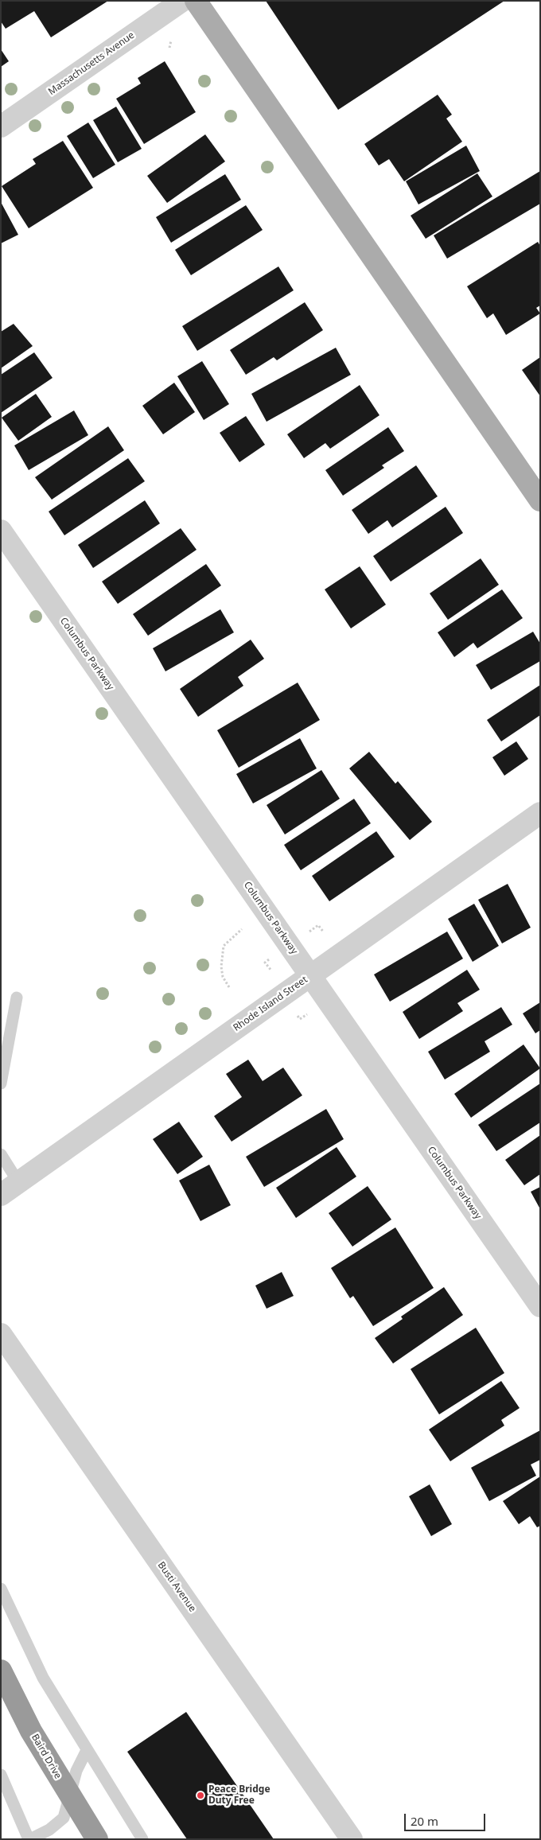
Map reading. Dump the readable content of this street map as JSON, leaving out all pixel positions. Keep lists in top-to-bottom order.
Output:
{
  "streets": {
    "highway": ["Baird Drive"],
    "street": [
      "Massachusetts Avenue",
      "Columbus Parkway",
      "Rhode Island Street",
      "Busti Avenue"
    ]
  },
  "crossings": [
    ["Columbus Parkway", "Rhode Island Street"]
  ],
  "places": ["Peace Bridge Duty Free"],
  "scale_bar": "20 m"
}
